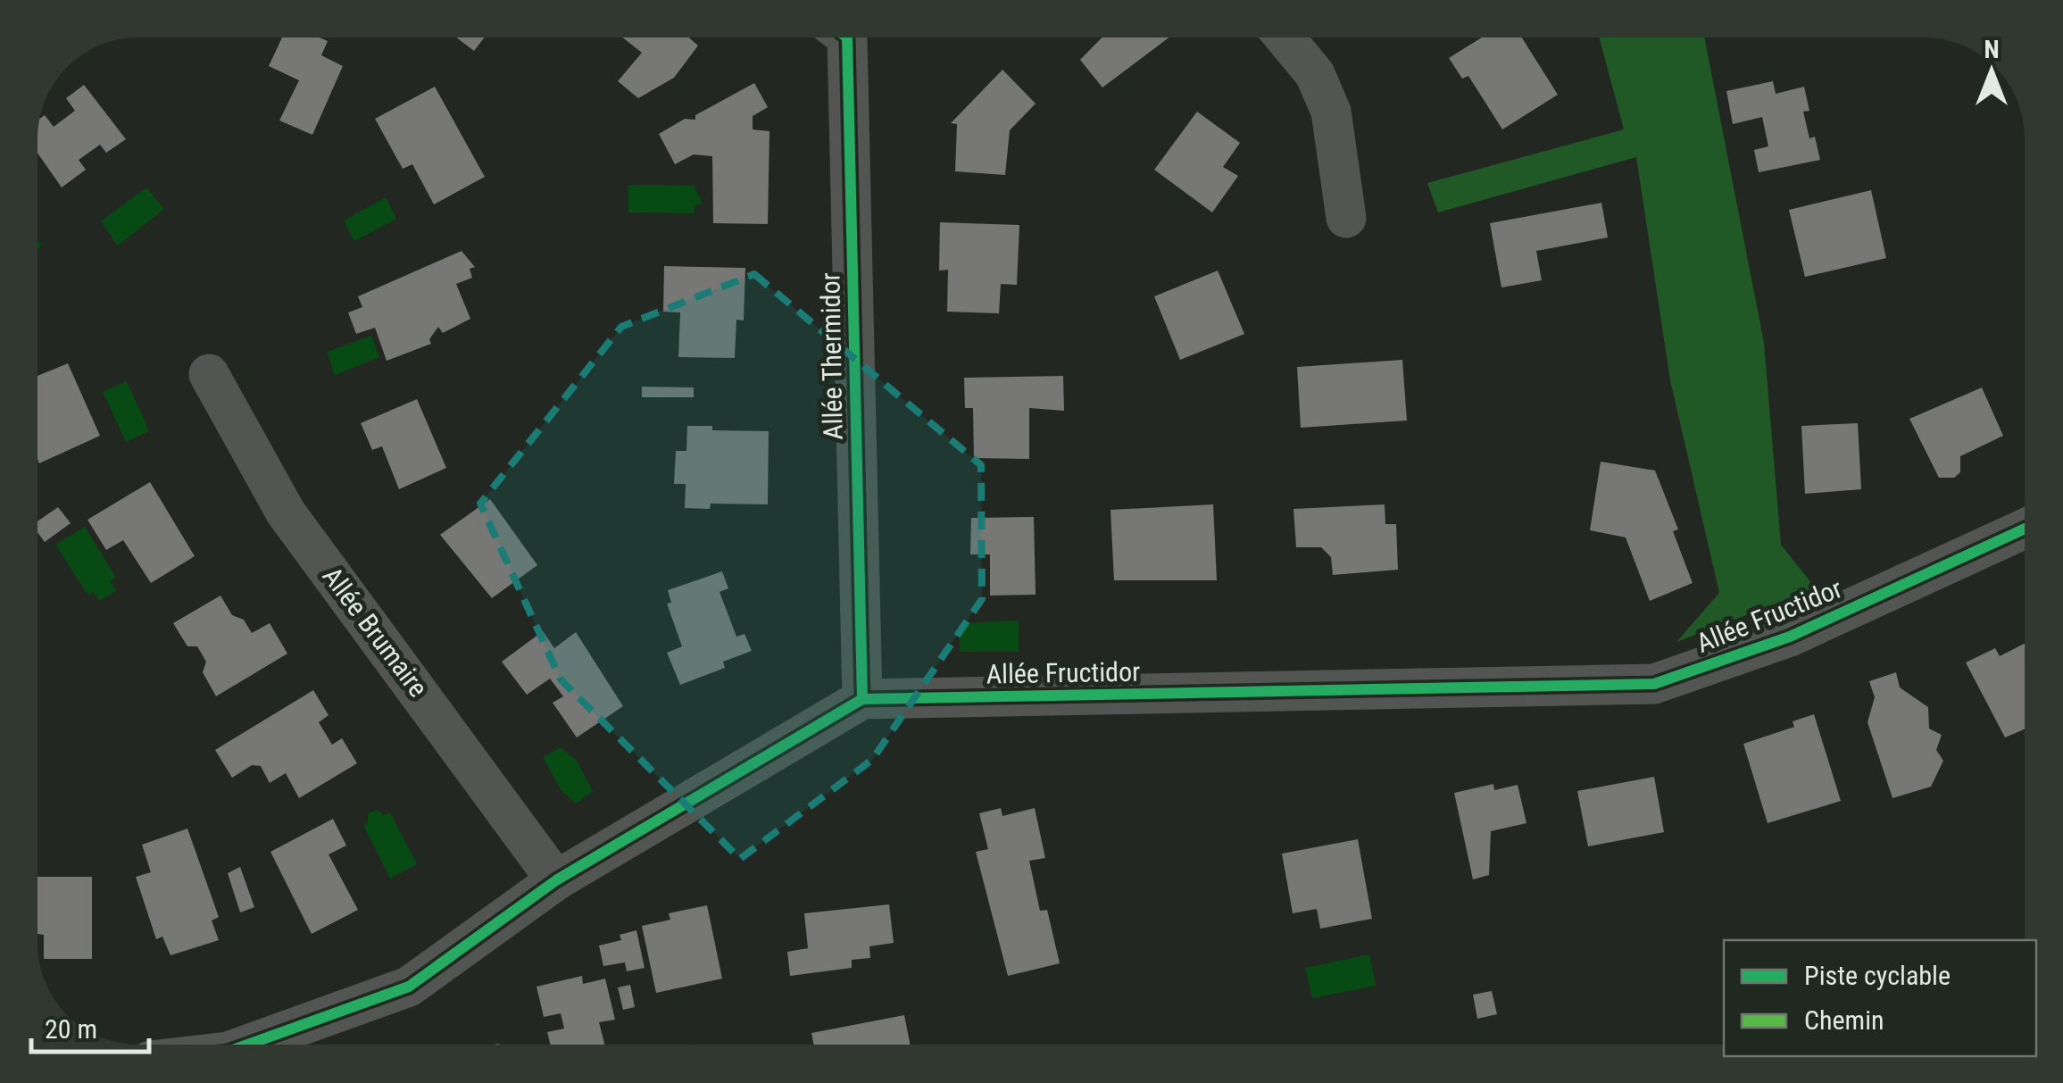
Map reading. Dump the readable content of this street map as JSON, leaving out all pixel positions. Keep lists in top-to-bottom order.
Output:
{
  "streets": {
    "street": ["Allée Thermidor", "Allée Fructidor", "Allée Brumaire"]
  },
  "crossings": [
    ["Allée Thermidor", "Allée Fructidor"],
    ["Allée Fructidor", "Allée Brumaire"]
  ],
  "legend": ["Piste cyclable", "Chemin"],
  "scale_bar": "20 m",
  "north": "top"
}
